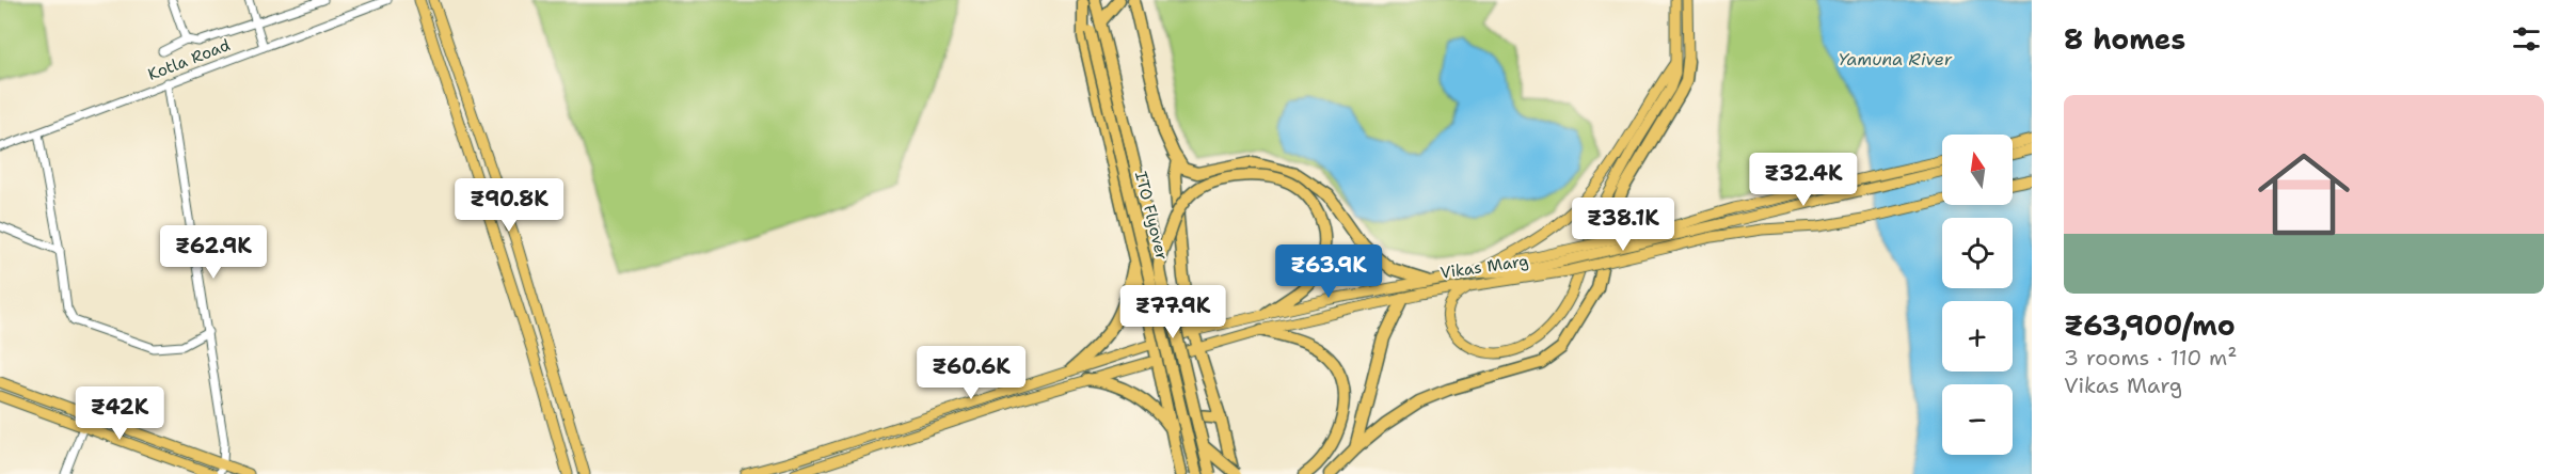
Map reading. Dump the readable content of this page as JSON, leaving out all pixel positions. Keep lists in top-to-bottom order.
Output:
{
  "streets": {
    "highway": ["ITO Flyover"],
    "main road": ["Vikas Marg"],
    "street": ["Kotla Road"]
  },
  "water": ["Yamuna River"],
  "north": "top",
  "page": {
    "heading": "8 homes",
    "list": [
      {
        "name": "₹63,900/mo",
        "note": "3 rooms · 110 m² · Vikas Marg"
      }
    ],
    "map_buttons": ["+", "−"],
    "price": [
      "₹32.4K",
      "₹90.8K",
      "₹38.1K",
      "₹62.9K",
      "₹63.9K",
      "₹77.9K",
      "₹60.6K",
      "₹42K"
    ]
  }
}
